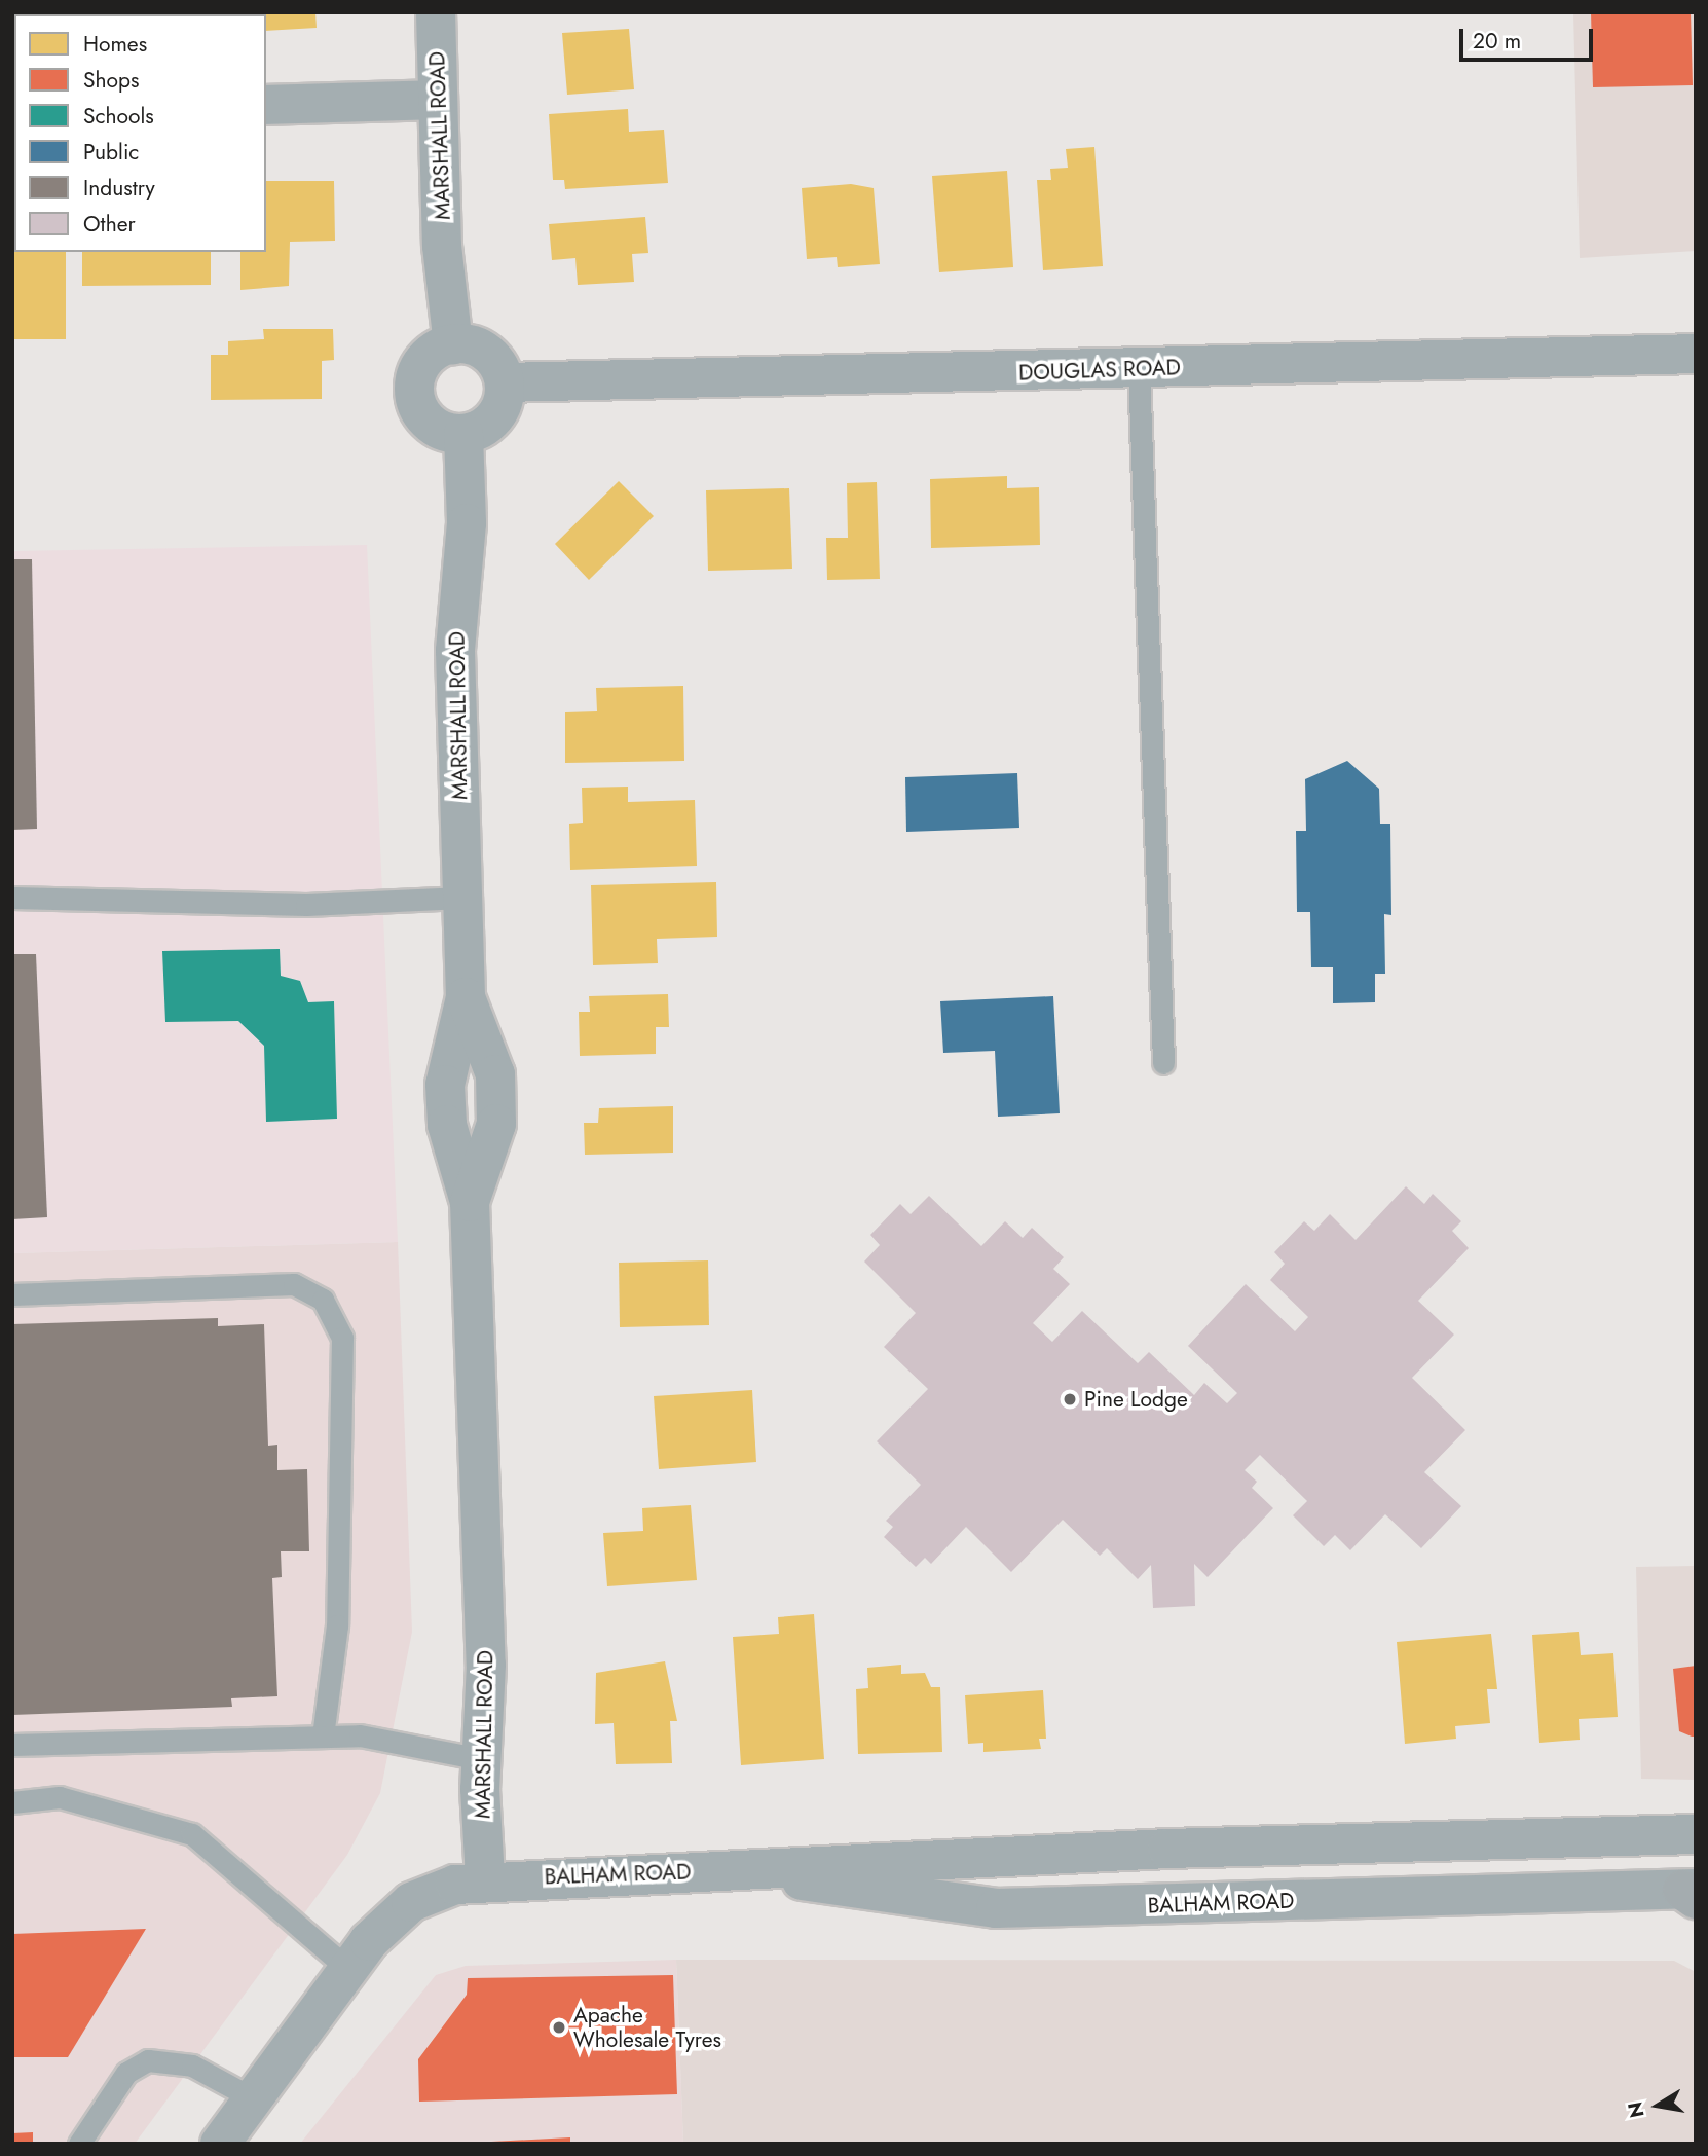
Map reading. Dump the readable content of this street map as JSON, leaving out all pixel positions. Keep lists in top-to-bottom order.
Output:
{
  "streets": {
    "street": ["MARSHALL ROAD", "DOUGLAS ROAD", "BALHAM ROAD"]
  },
  "crossings": [
    ["MARSHALL ROAD", "DOUGLAS ROAD"],
    ["MARSHALL ROAD", "BALHAM ROAD"]
  ],
  "places": ["Pine Lodge", "Apache Wholesale Tyres"],
  "legend": [
    "Homes",
    "Shops",
    "Schools",
    "Public",
    "Industry",
    "Other"
  ],
  "scale_bar": "20 m",
  "north": "left"
}
